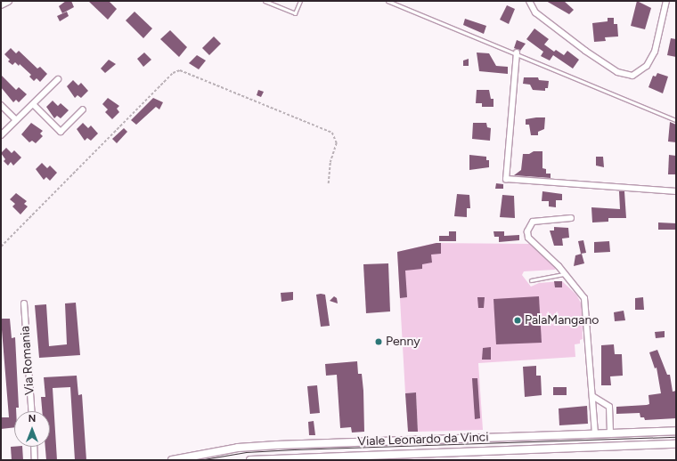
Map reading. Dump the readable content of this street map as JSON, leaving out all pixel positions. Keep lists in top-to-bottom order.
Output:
{
  "streets": {
    "street": ["Via Romania", "Viale Leonardo da Vinci"]
  },
  "places": ["PalaMangano", "Penny"],
  "north": "top"
}
